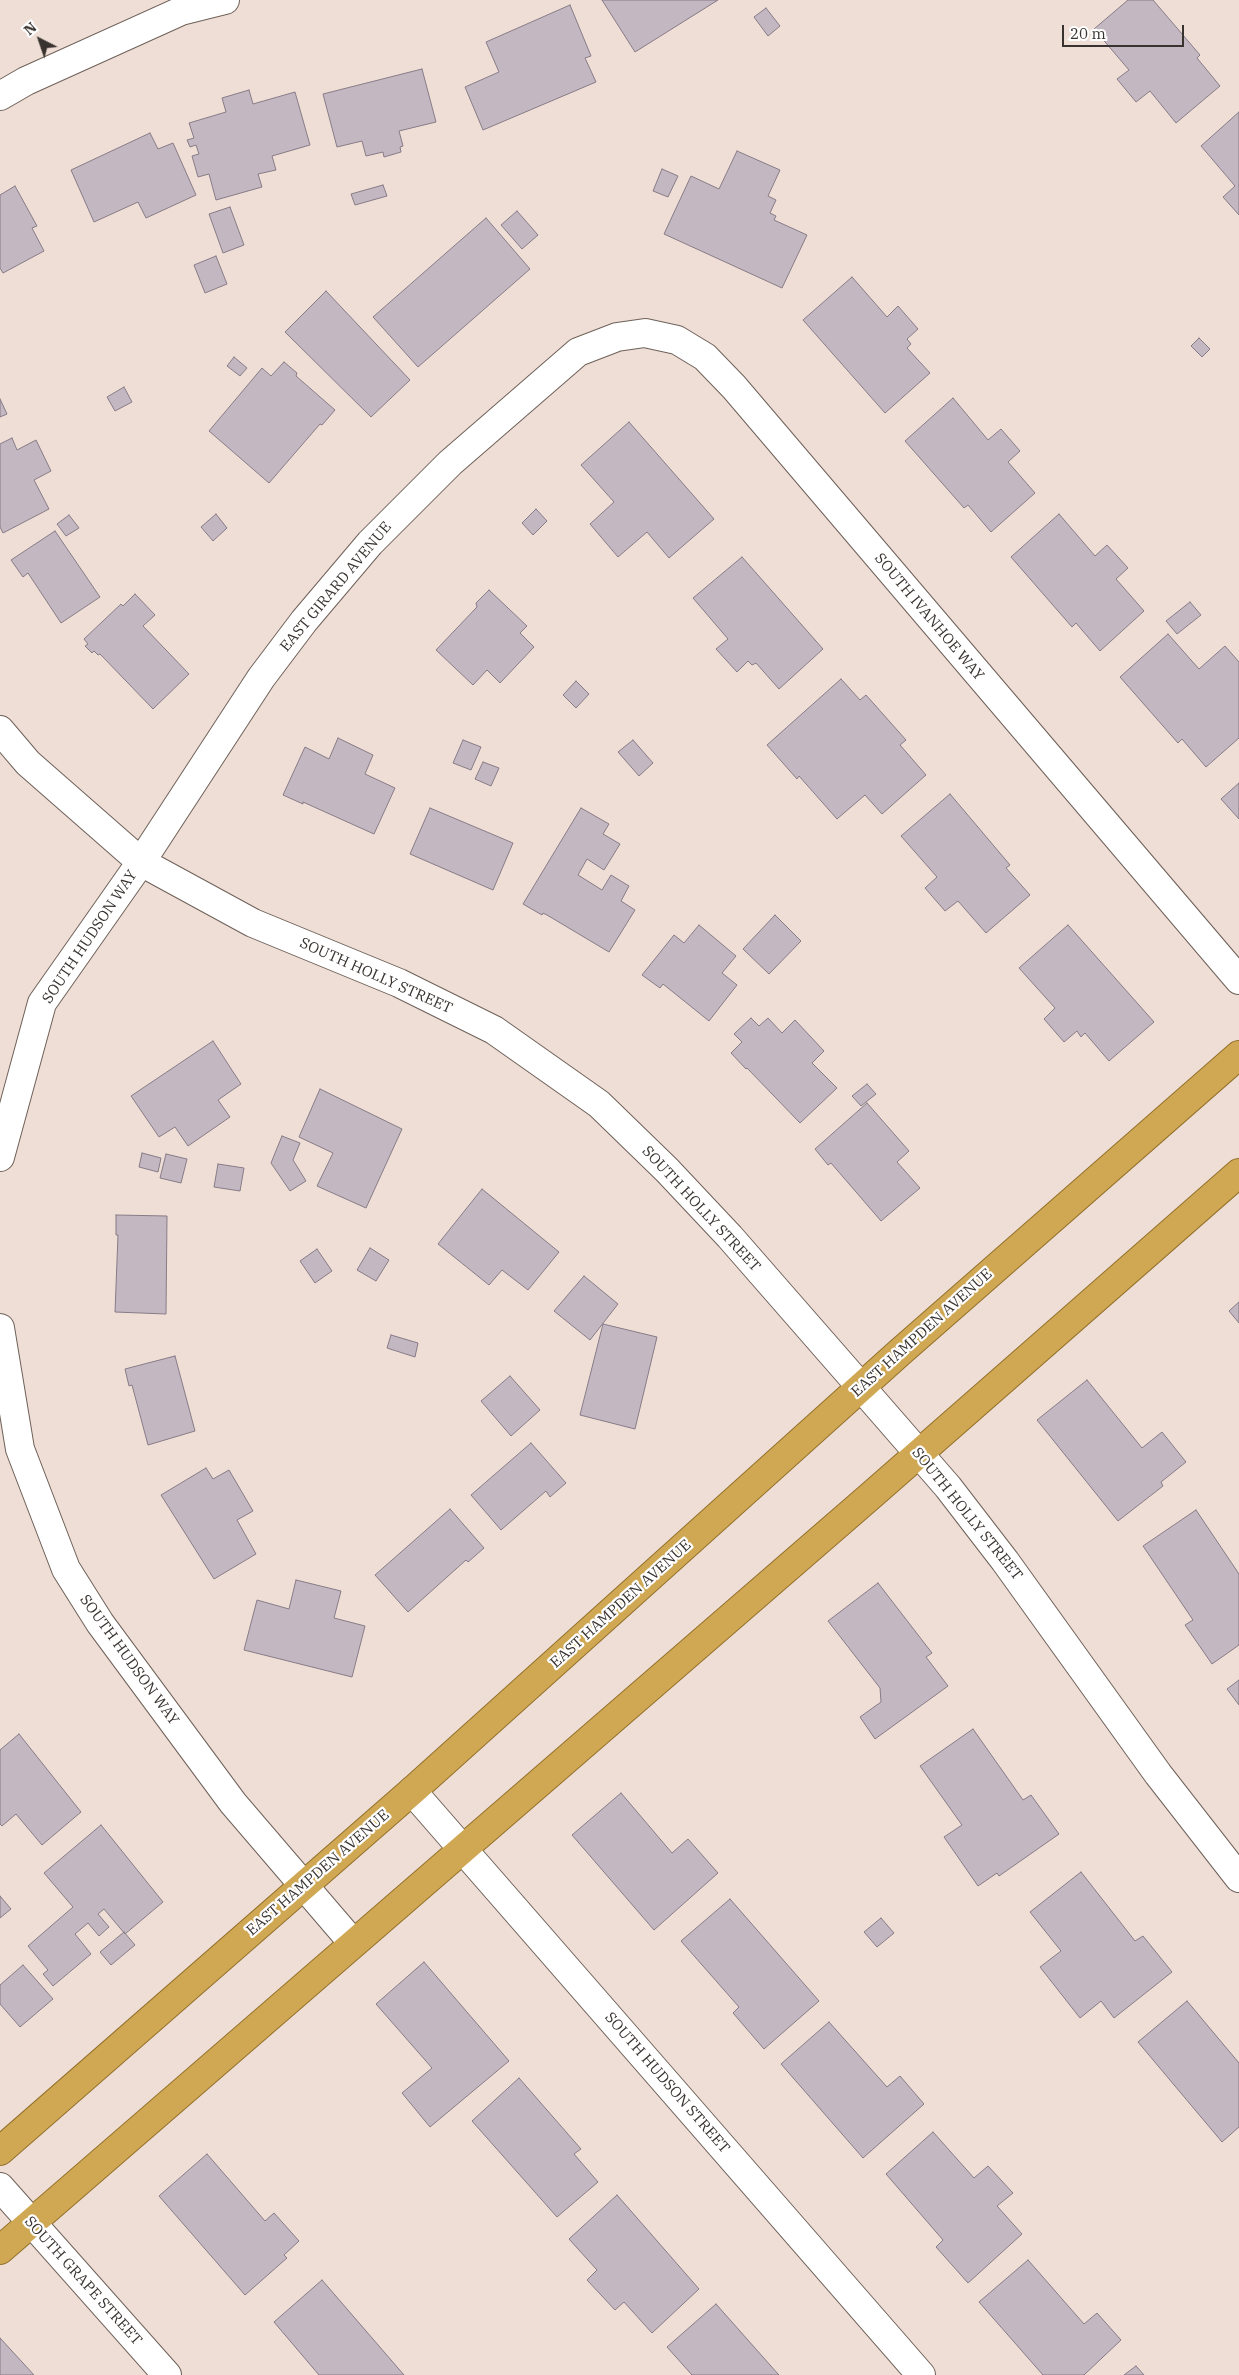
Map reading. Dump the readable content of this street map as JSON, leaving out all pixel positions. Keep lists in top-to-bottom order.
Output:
{
  "streets": {
    "highway": ["EAST HAMPDEN AVENUE"],
    "street": [
      "EAST GIRARD AVENUE",
      "SOUTH IVANHOE WAY",
      "SOUTH HUDSON WAY",
      "SOUTH HOLLY STREET",
      "SOUTH HUDSON STREET",
      "SOUTH GRAPE STREET"
    ]
  },
  "crossings": [
    ["EAST GIRARD AVENUE", "SOUTH IVANHOE WAY"],
    ["EAST GIRARD AVENUE", "SOUTH HUDSON WAY"],
    ["EAST GIRARD AVENUE", "SOUTH HOLLY STREET"],
    ["SOUTH HUDSON WAY", "SOUTH HOLLY STREET"],
    ["SOUTH HUDSON WAY", "EAST HAMPDEN AVENUE"],
    ["SOUTH HOLLY STREET", "EAST HAMPDEN AVENUE"],
    ["EAST HAMPDEN AVENUE", "SOUTH HUDSON STREET"]
  ],
  "scale_bar": "20 m",
  "north": "top left"
}
